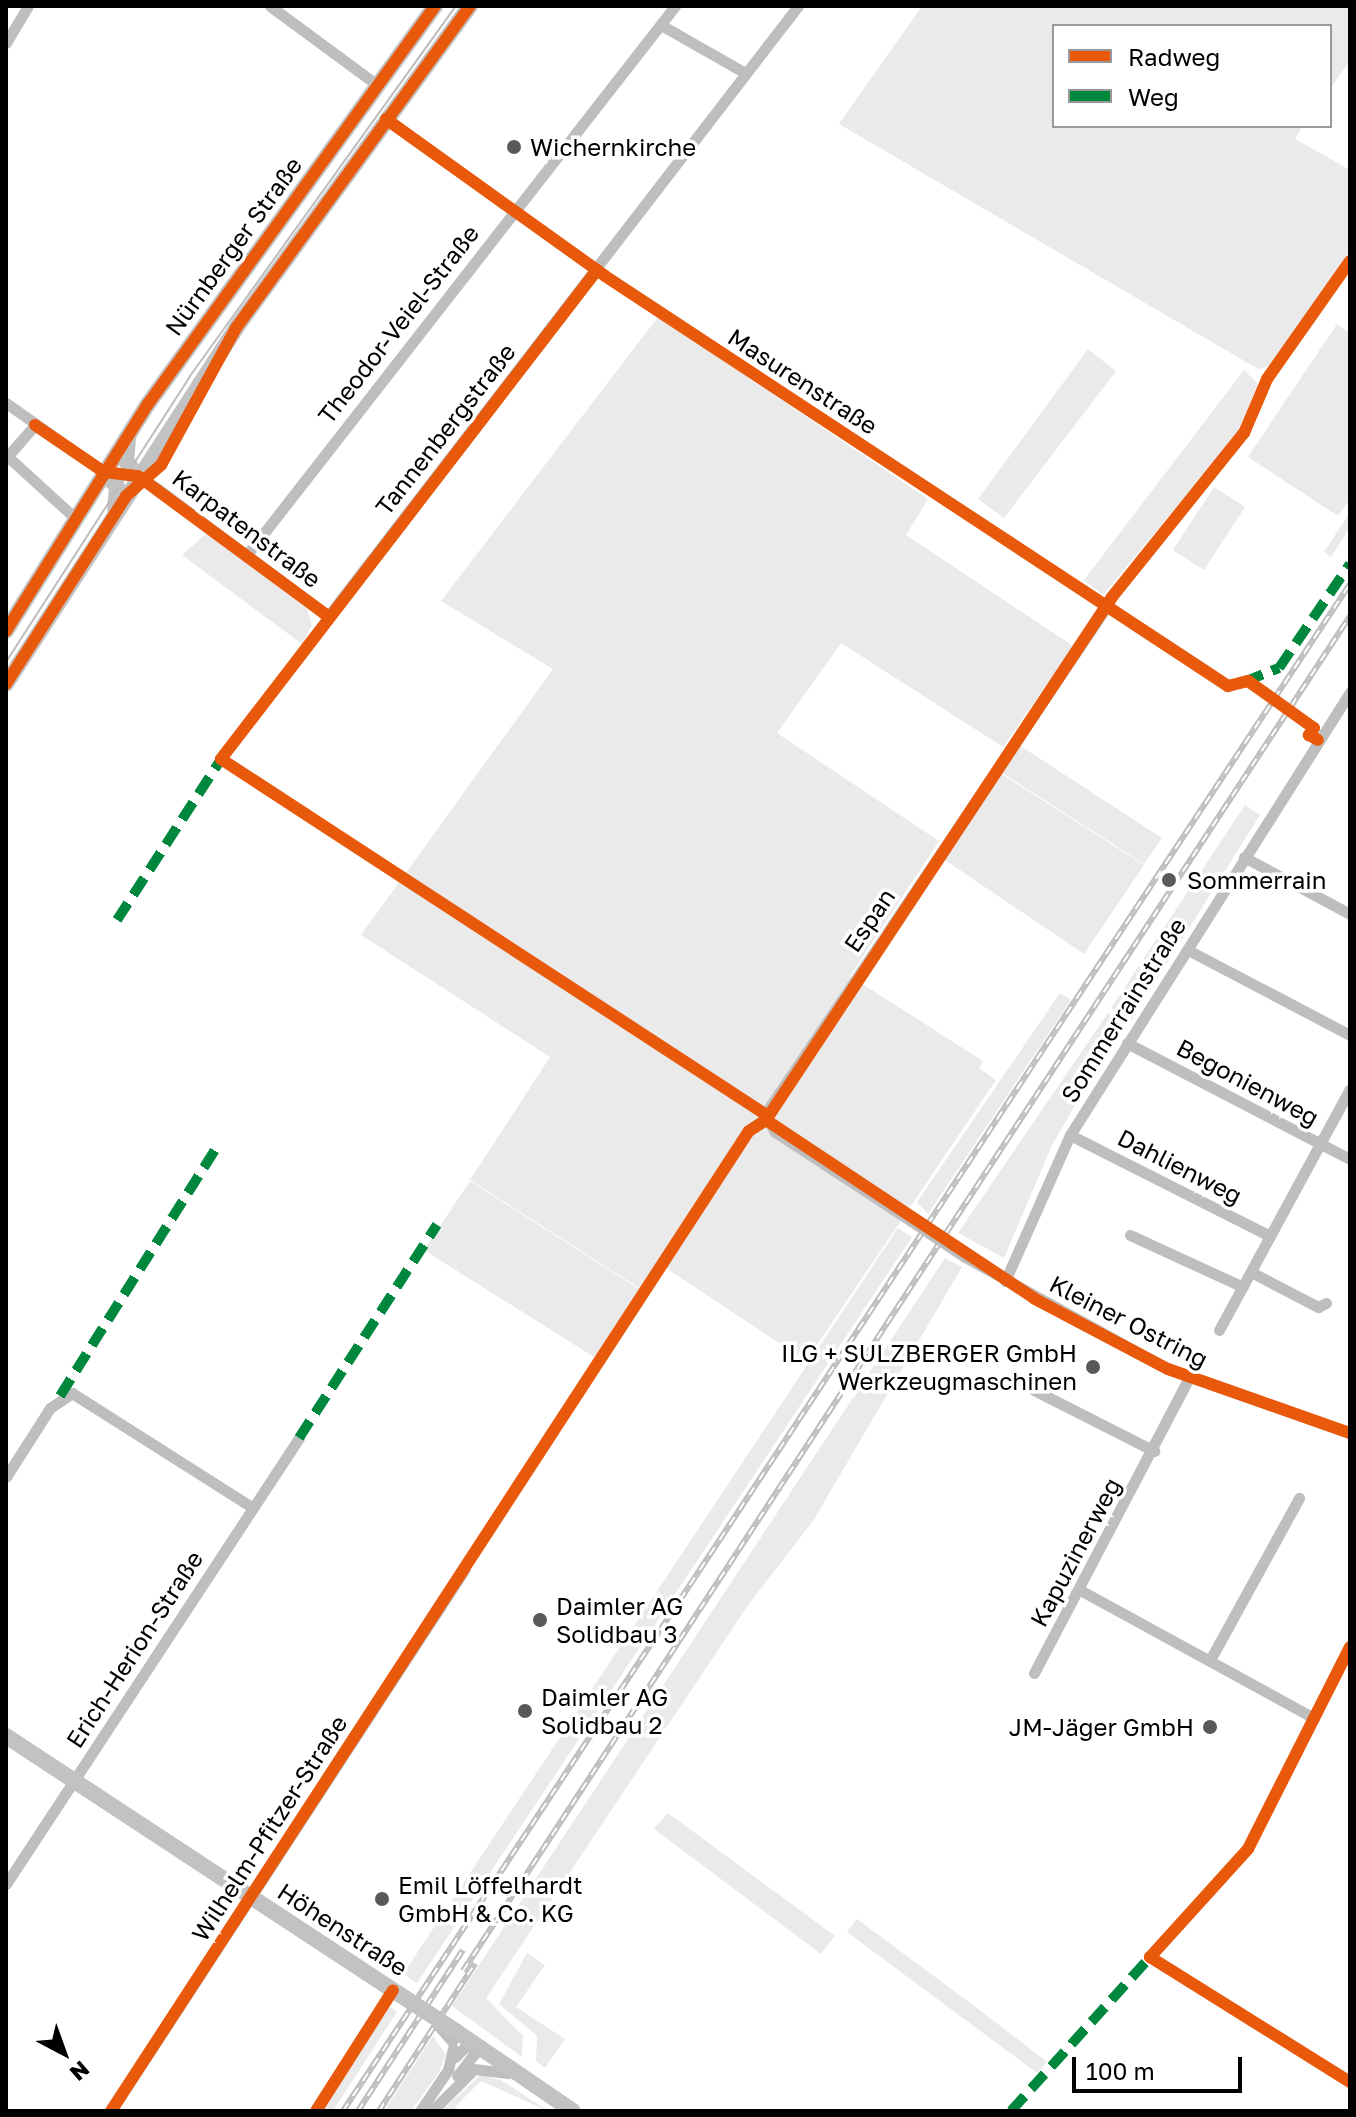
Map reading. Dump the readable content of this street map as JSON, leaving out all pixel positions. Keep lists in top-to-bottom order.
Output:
{
  "streets": {
    "main road": ["Nürnberger Straße", "Höhenstraße"],
    "street": [
      "Theodor-Veiel-Straße",
      "Masurenstraße",
      "Tannenbergstraße",
      "Karpatenstraße",
      "Espan",
      "Sommerrainstraße",
      "Begonienweg",
      "Dahlienweg",
      "Kleiner Ostring",
      "Kapuzinerweg",
      "Erich-Herion-Straße",
      "Wilhelm-Pfitzer-Straße"
    ]
  },
  "crossings": [
    ["Nürnberger Straße", "Masurenstraße"],
    ["Nürnberger Straße", "Karpatenstraße"],
    ["Theodor-Veiel-Straße", "Masurenstraße"],
    ["Theodor-Veiel-Straße", "Karpatenstraße"],
    ["Masurenstraße", "Tannenbergstraße"],
    ["Masurenstraße", "Espan"],
    ["Tannenbergstraße", "Karpatenstraße"],
    ["Espan", "Kleiner Ostring"],
    ["Sommerrainstraße", "Begonienweg"],
    ["Sommerrainstraße", "Dahlienweg"],
    ["Sommerrainstraße", "Kleiner Ostring"],
    ["Kleiner Ostring", "Kapuzinerweg"],
    ["Erich-Herion-Straße", "Höhenstraße"],
    ["Wilhelm-Pfitzer-Straße", "Höhenstraße"]
  ],
  "places": [
    "Wichernkirche",
    "Sommerrain",
    "ILG + SULZBERGER GmbH Werkzeugmaschinen",
    "Daimler AG Solidbau 3",
    "Daimler AG Solidbau 2",
    "JM-Jäger GmbH",
    "Emil Löffelhardt GmbH & Co. KG"
  ],
  "legend": ["Radweg", "Weg"],
  "scale_bar": "100 m",
  "north": "bottom right"
}
